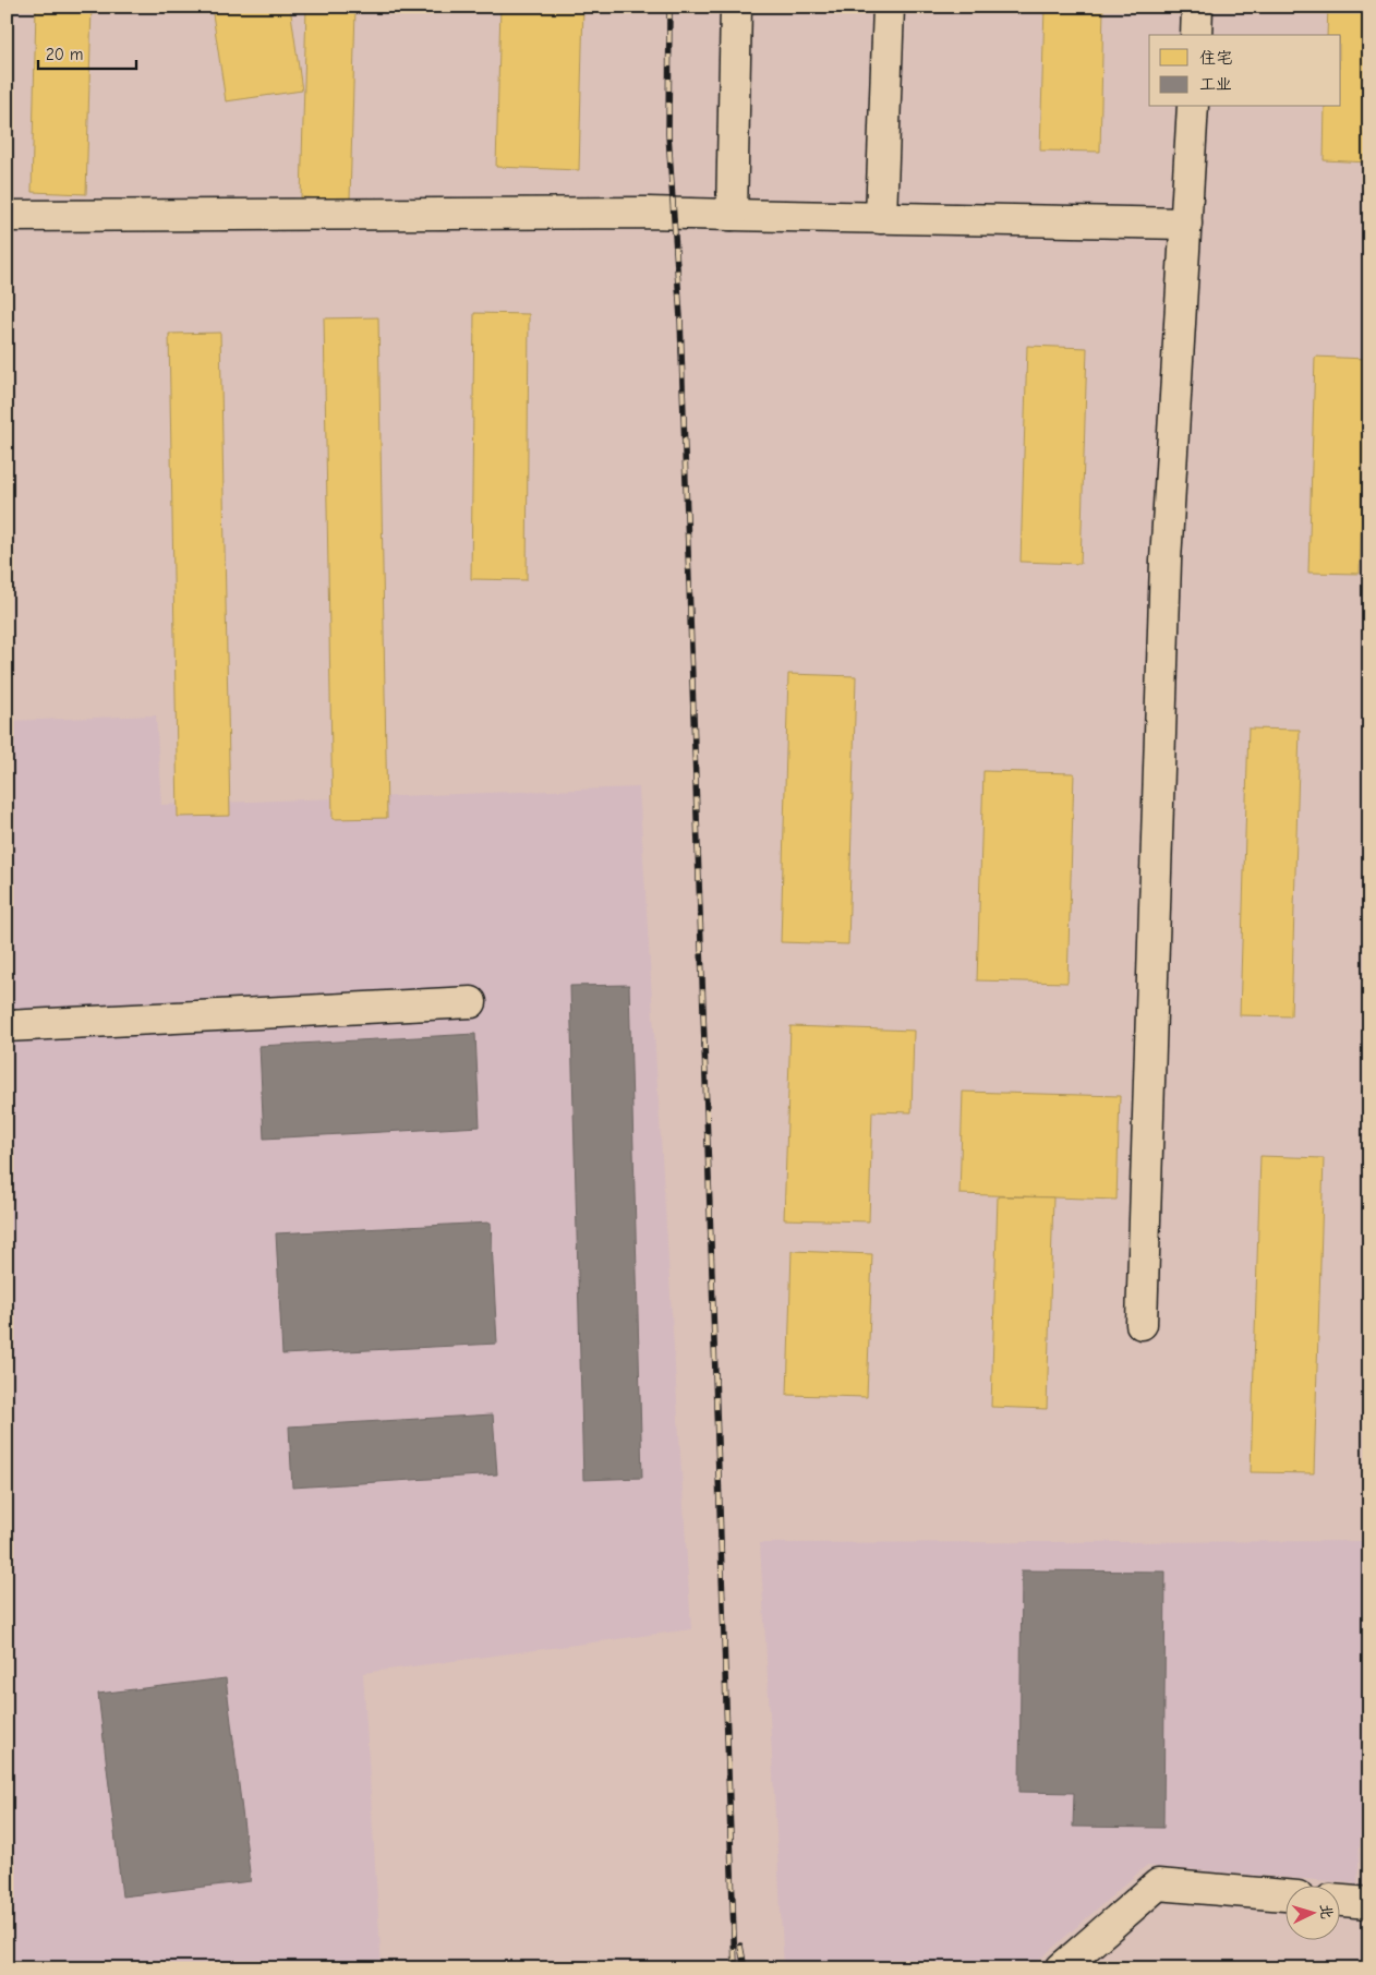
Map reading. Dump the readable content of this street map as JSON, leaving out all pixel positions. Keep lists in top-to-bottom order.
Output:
{
  "legend": ["住宅", "工业"],
  "scale_bar": "20 m",
  "north": "right"
}
